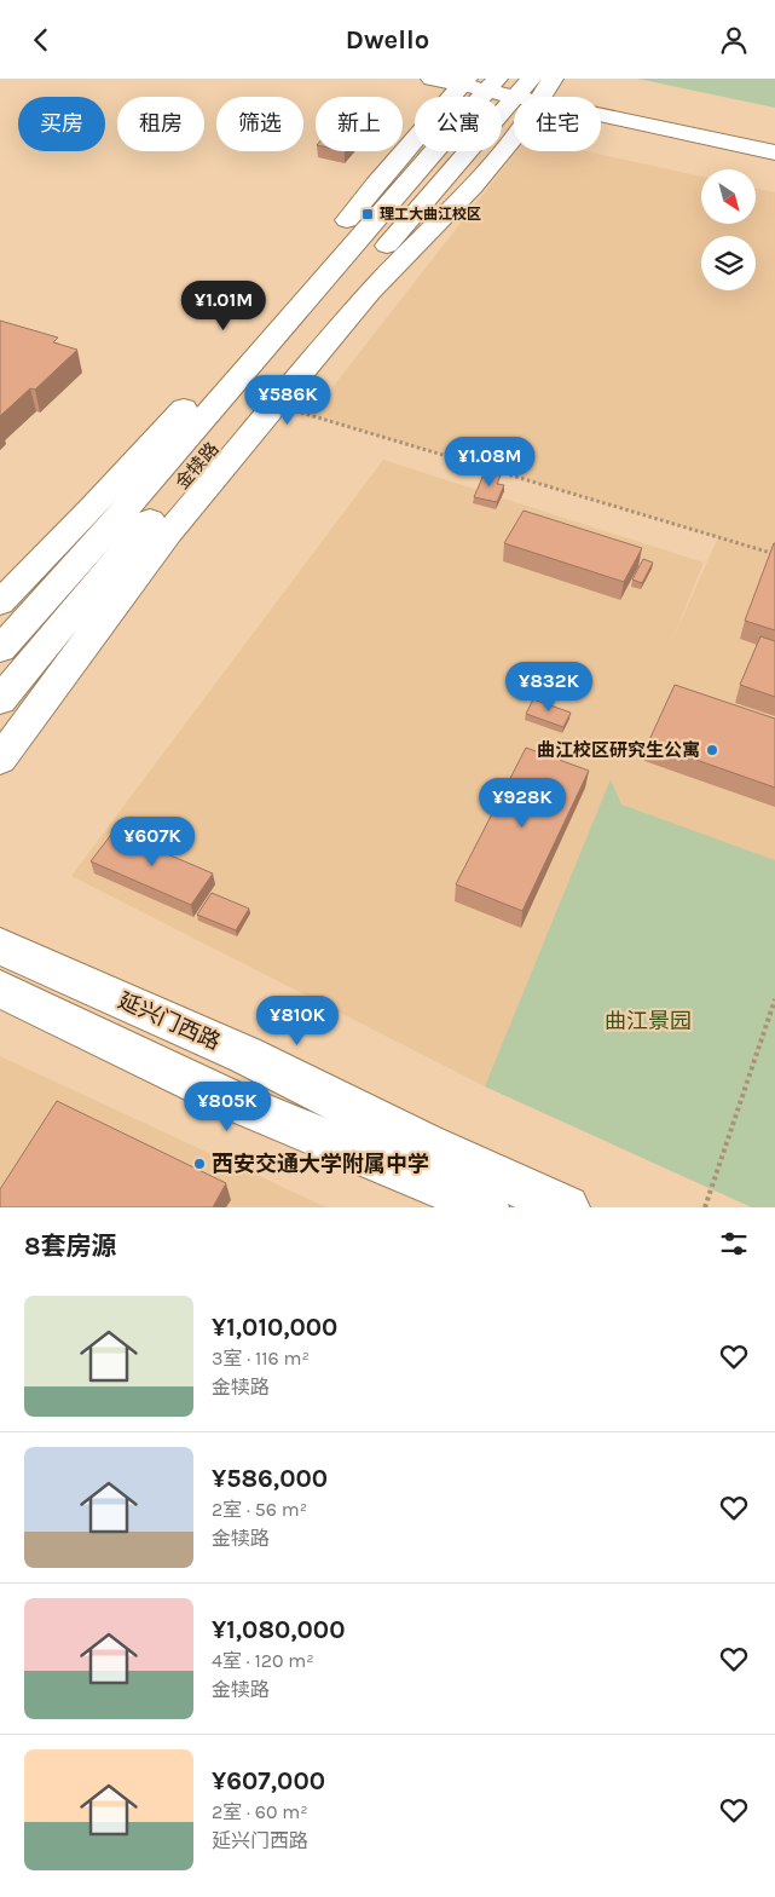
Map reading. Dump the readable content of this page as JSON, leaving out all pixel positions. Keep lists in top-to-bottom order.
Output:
{
  "streets": {
    "street": ["金犊路", "延兴门西路"]
  },
  "parks": ["曲江景园"],
  "places": {
    "transit": ["理工大曲江校区"],
    "other": ["曲江校区研究生公寓", "西安交通大学附属中学"]
  },
  "north": "bottom right",
  "page": {
    "header": "Dwello",
    "chip": [
      "买房",
      "租房",
      "筛选",
      "新上",
      "公寓",
      "住宅"
    ],
    "price": [
      "¥1.01M",
      "¥586K",
      "¥1.08M",
      "¥832K",
      "¥928K",
      "¥607K",
      "¥810K",
      "¥805K"
    ],
    "heading": "8套房源",
    "list": [
      {
        "name": "¥1,010,000",
        "note": "3室 · 116 m² · 金犊路"
      },
      {
        "name": "¥586,000",
        "note": "2室 · 56 m² · 金犊路"
      },
      {
        "name": "¥1,080,000",
        "note": "4室 · 120 m² · 金犊路"
      },
      {
        "name": "¥607,000",
        "note": "2室 · 60 m² · 延兴门西路"
      }
    ]
  }
}
